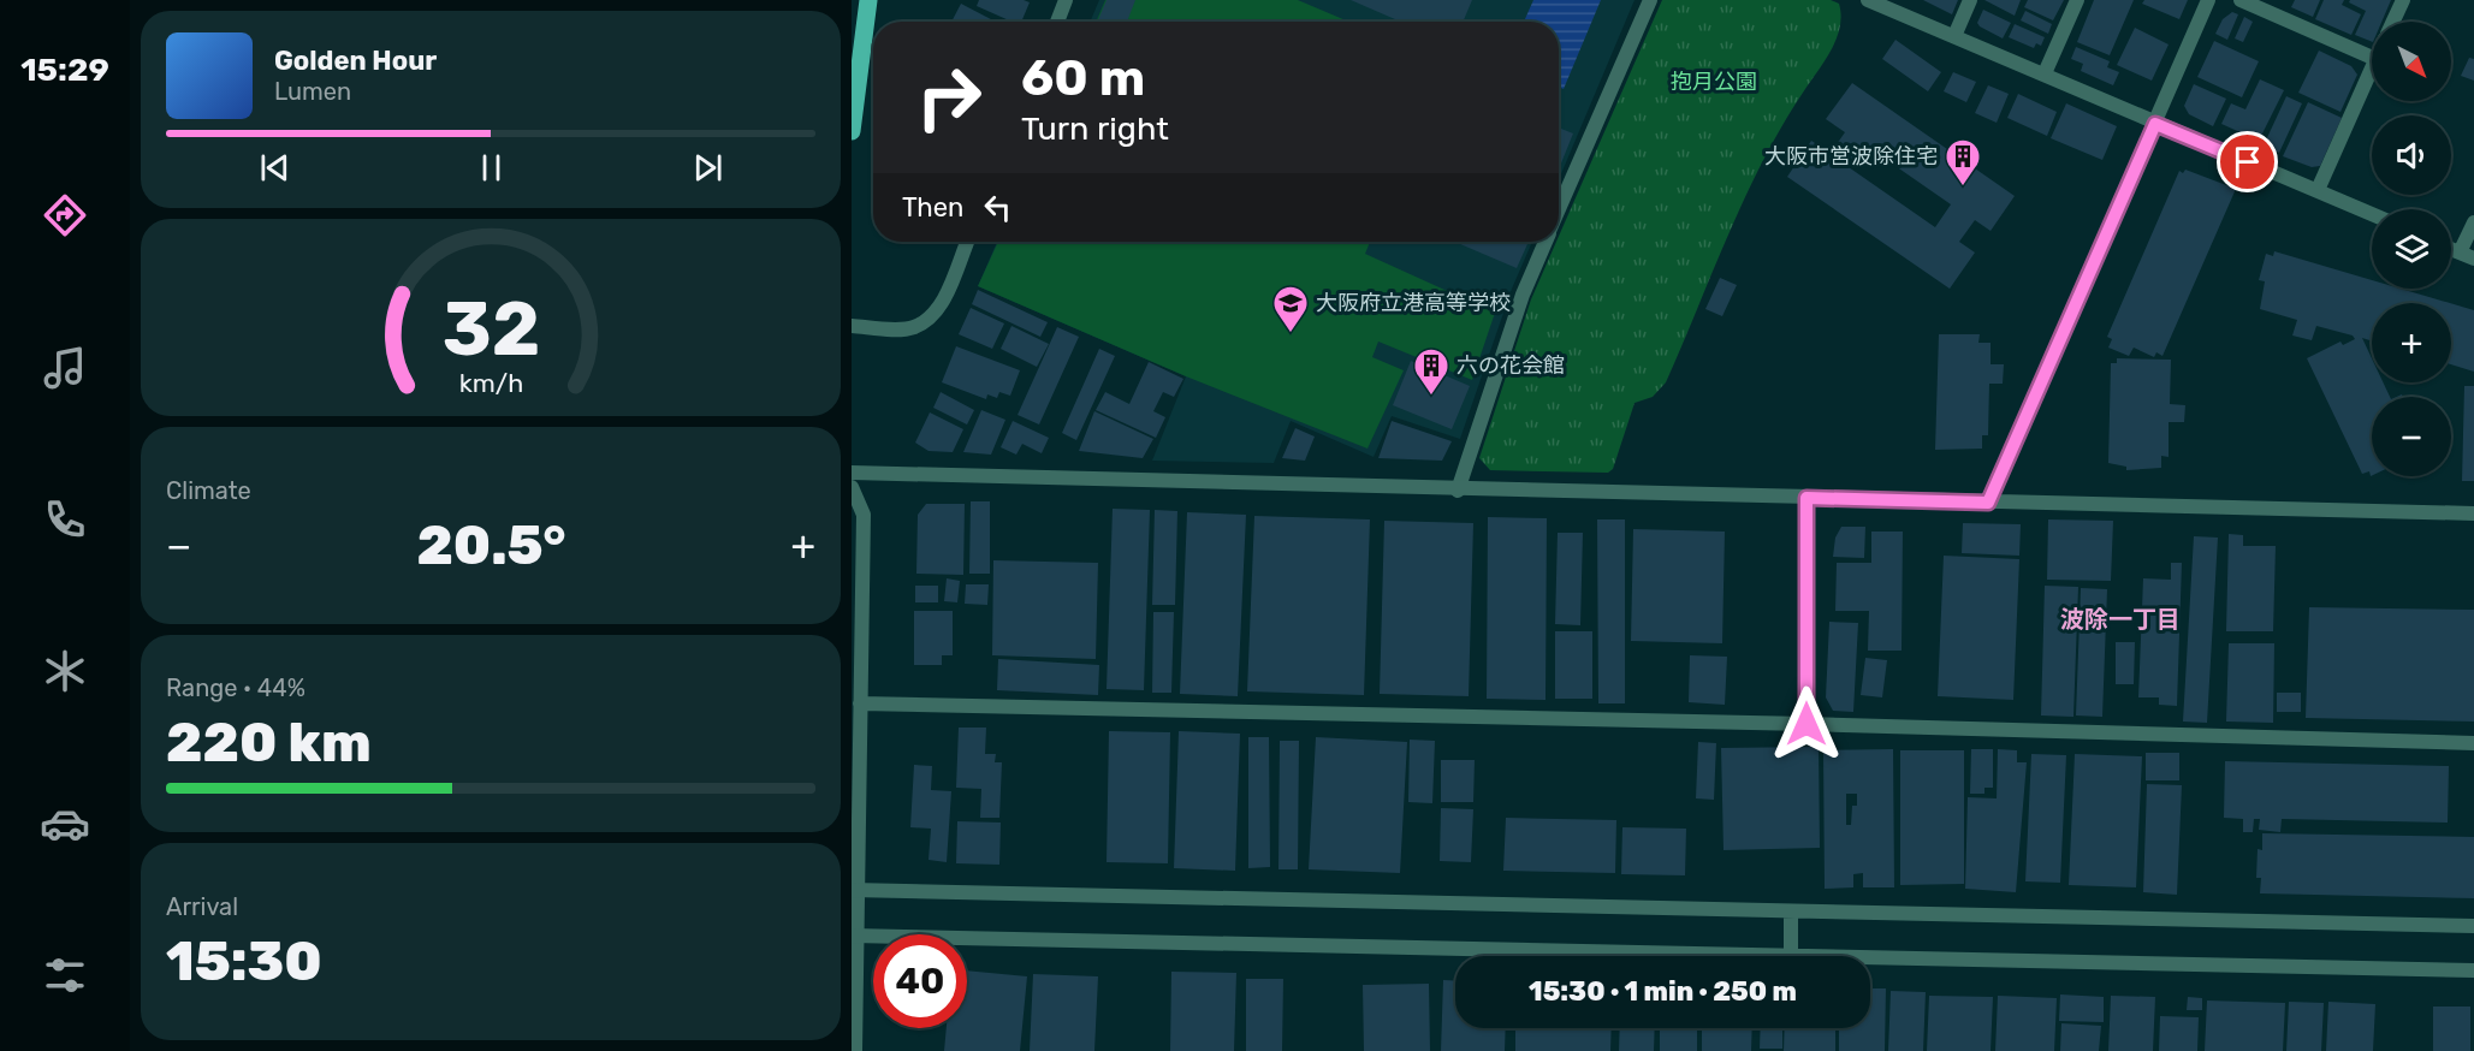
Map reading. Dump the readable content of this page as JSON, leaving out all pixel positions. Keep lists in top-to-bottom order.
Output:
{
  "districts": ["波除一丁目"],
  "parks": ["抱月公園"],
  "places": {
    "building": ["大阪市営波除住宅", "六の花会館"],
    "school or university": ["大阪府立港高等学校"]
  },
  "north": "bottom right",
  "page": {
    "tabs": "15:29",
    "map_buttons": ["+", "−"],
    "turn": ["60 m", "Turn right"],
    "song": ["Golden Hour", "Lumen"],
    "then": "Then",
    "tile": [
      "Climate",
      ["Range · 44%", "220 km"],
      ["Arrival", "15:30"]
    ],
    "heat": ["−", "20.5°", "+"],
    "limit": "40",
    "trip": "15:30 · 1 min · 250 m",
    "gauge": ["32", "km/h"]
  }
}
